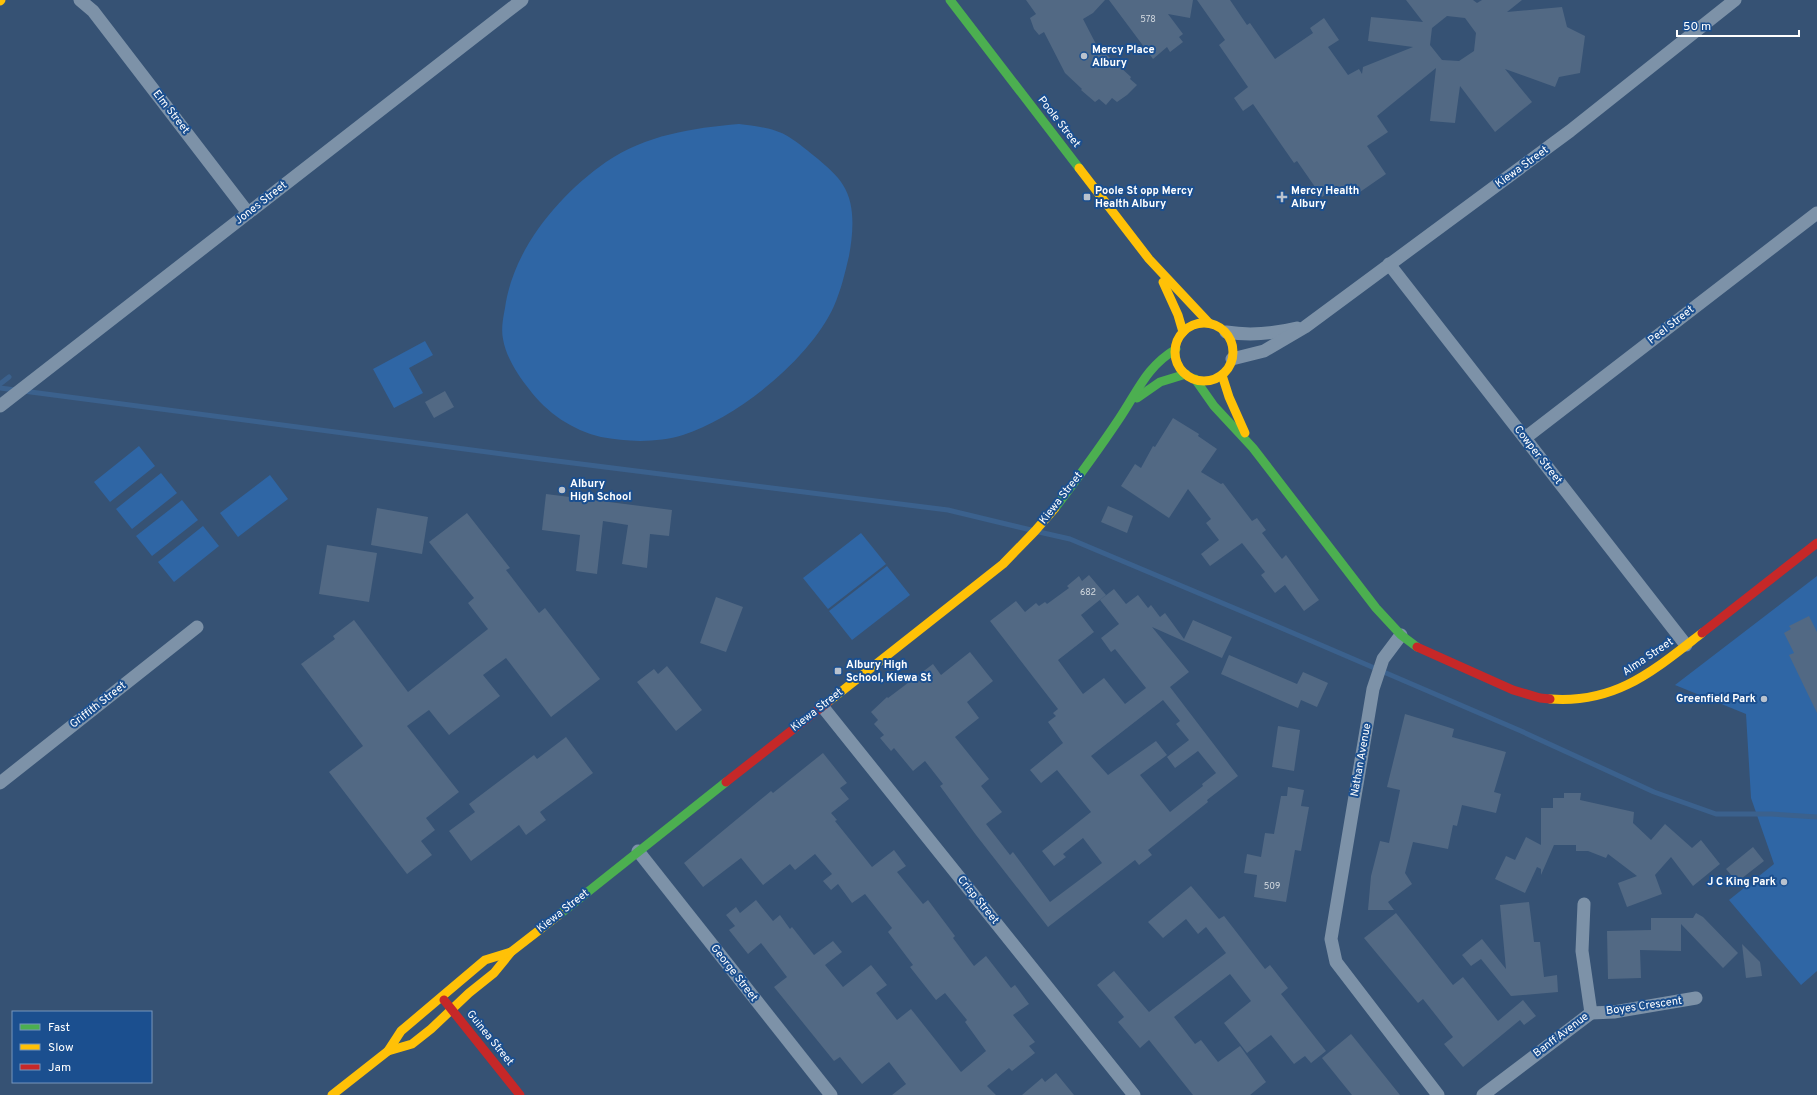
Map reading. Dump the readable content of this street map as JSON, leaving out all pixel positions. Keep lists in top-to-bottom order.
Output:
{
  "streets": {
    "street": [
      "Elm Street",
      "Poole Street",
      "Kiewa Street",
      "Jones Street",
      "Peel Street",
      "Cowper Street",
      "Alma Street",
      "Griffith Street",
      "Nathan Avenue",
      "Crisp Street",
      "George Street",
      "Boyes Crescent",
      "Banff Avenue",
      "Guinea Street"
    ]
  },
  "crossings": [
    ["Elm Street", "Jones Street"],
    ["Poole Street", "Kiewa Street"],
    ["Kiewa Street", "Cowper Street"],
    ["Kiewa Street", "Crisp Street"],
    ["Kiewa Street", "George Street"],
    ["Kiewa Street", "Guinea Street"],
    ["Peel Street", "Cowper Street"],
    ["Cowper Street", "Alma Street"],
    ["Alma Street", "Nathan Avenue"],
    ["Boyes Crescent", "Banff Avenue"]
  ],
  "places": {
    "other": [
      "Mercy Place Albury",
      "Albury High School",
      "Greenfield Park",
      "J C King Park"
    ],
    "transit": ["Poole St opp Mercy Health Albury", "Albury High School, Kiewa St"],
    "health": ["Mercy Health Albury"]
  },
  "house_numbers": ["578", "682", "509"],
  "legend": ["Fast", "Slow", "Jam"],
  "scale_bar": "50 m"
}
